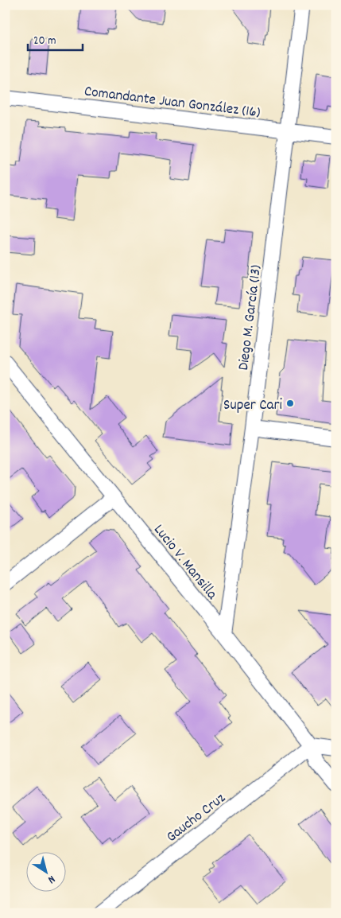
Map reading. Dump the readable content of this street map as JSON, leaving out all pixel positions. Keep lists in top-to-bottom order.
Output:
{
  "streets": {
    "street": [
      "Comandante Juan González (16)",
      "Diego M. García (13)",
      "Lucio V. Mansilla",
      "Gaucho Cruz"
    ]
  },
  "crossings": [
    ["Comandante Juan González (16)", "Diego M. García (13)"],
    ["Diego M. García (13)", "Lucio V. Mansilla"],
    ["Lucio V. Mansilla", "Gaucho Cruz"]
  ],
  "places": ["Super Cari"],
  "scale_bar": "20 m",
  "north": "bottom right"
}
